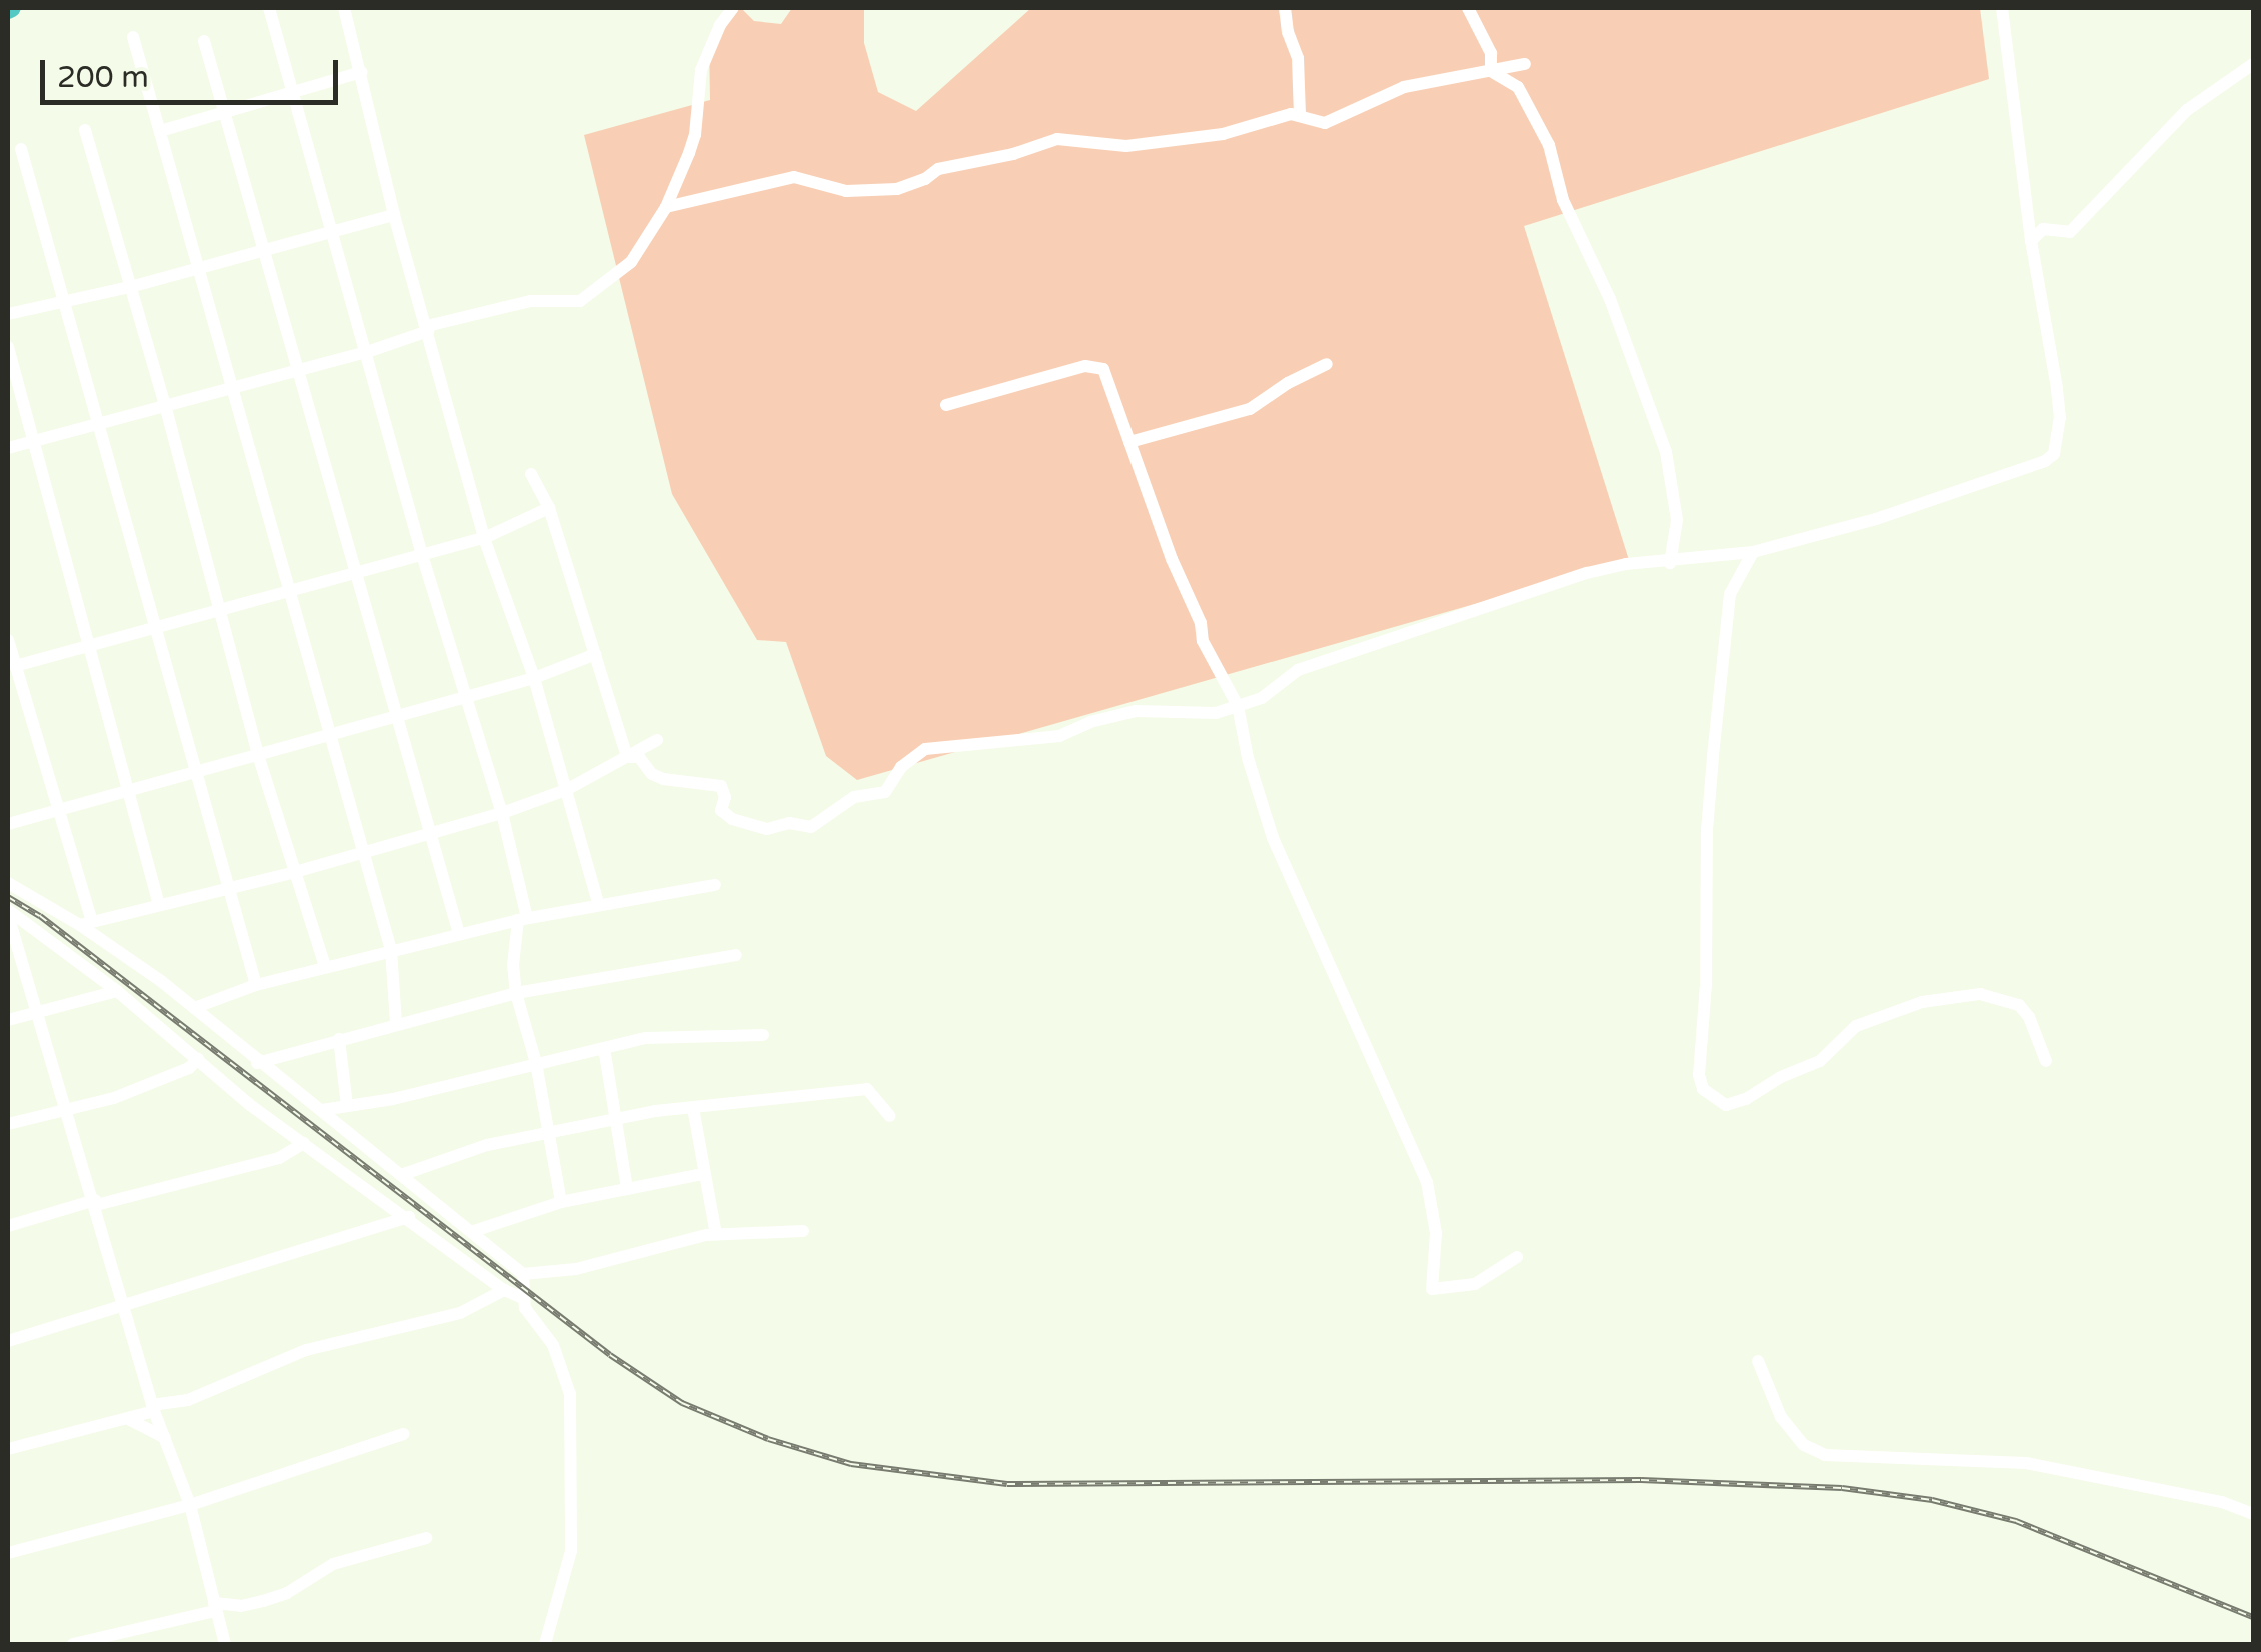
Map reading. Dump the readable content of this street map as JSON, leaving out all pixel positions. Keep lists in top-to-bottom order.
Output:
{
  "scale_bar": "200 m"
}
